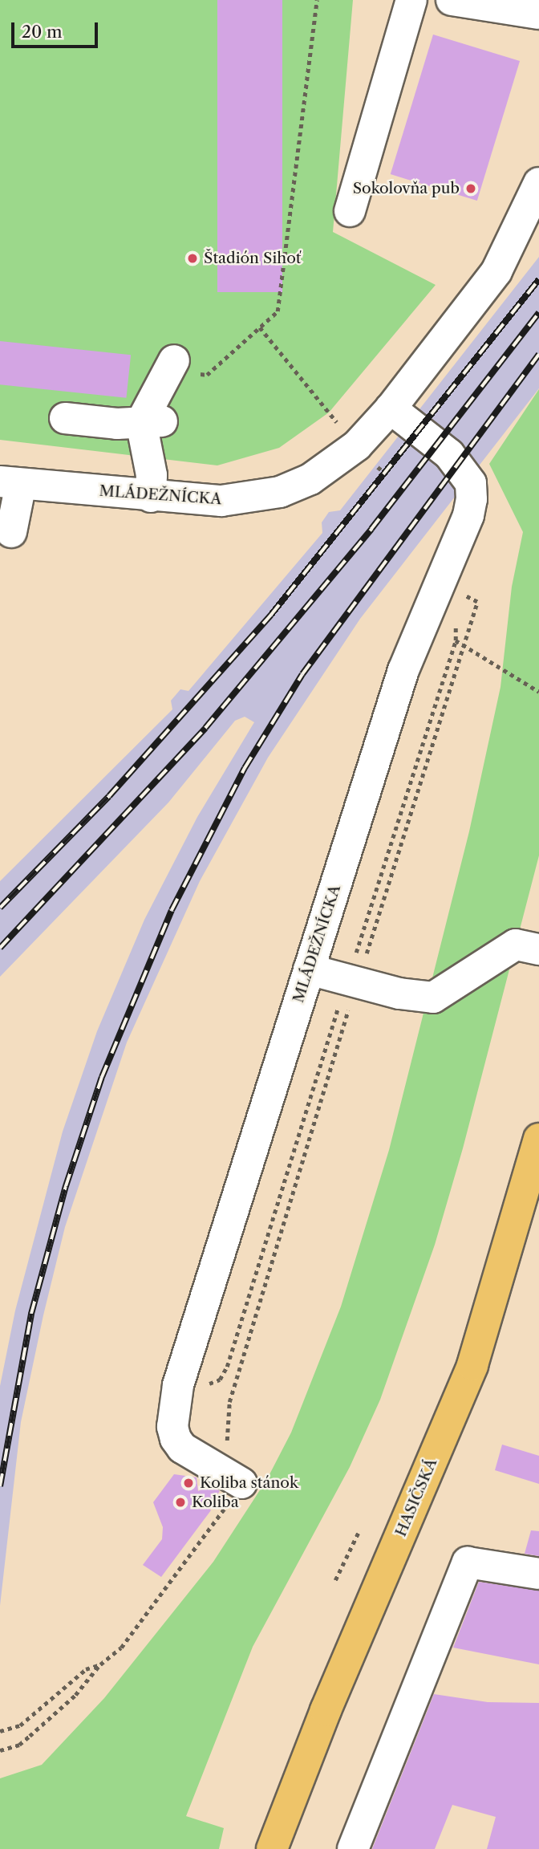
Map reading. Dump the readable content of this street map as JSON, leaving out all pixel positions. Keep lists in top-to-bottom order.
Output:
{
  "streets": {
    "main road": ["HASIČSKÁ"],
    "street": ["MLÁDEŽNÍCKA"]
  },
  "places": [
    "Sokolovňa pub",
    "Štadión Sihoť",
    "Koliba stánok",
    "Koliba"
  ],
  "scale_bar": "20 m"
}
